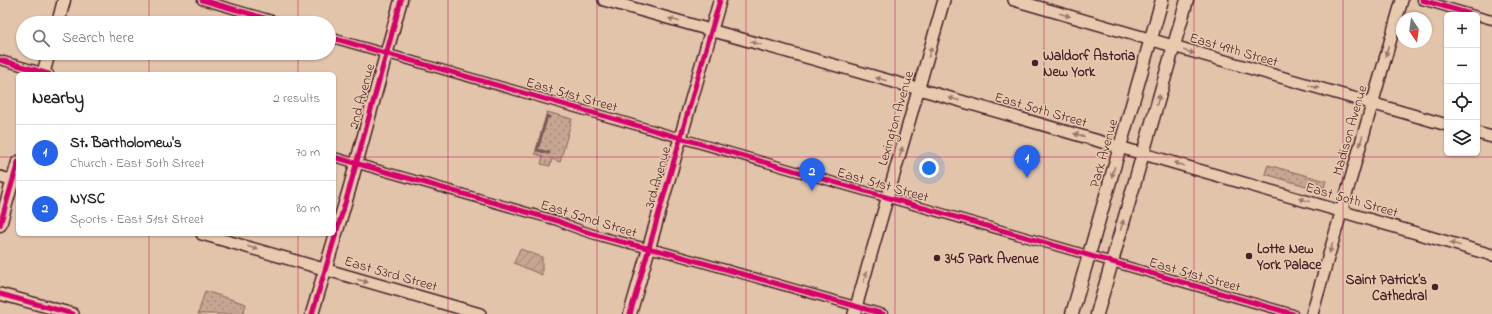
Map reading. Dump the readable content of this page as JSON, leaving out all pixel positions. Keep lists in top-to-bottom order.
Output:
{
  "streets": {
    "main road": [
      "East 49th Street",
      "2nd Avenue",
      "East 50th Street",
      "Lexington Avenue",
      "Madison Avenue",
      "Park Avenue",
      "3rd Avenue",
      "East 53rd Street"
    ],
    "street": ["East 51st Street", "East 52nd Street"]
  },
  "crossings": [
    ["East 49th Street", "Madison Avenue"],
    ["East 49th Street", "Park Avenue"],
    ["East 51st Street", "2nd Avenue"],
    ["East 51st Street", "Lexington Avenue"],
    ["East 51st Street", "Park Avenue"],
    ["East 51st Street", "3rd Avenue"],
    ["2nd Avenue", "East 52nd Street"],
    ["2nd Avenue", "East 53rd Street"],
    ["East 50th Street", "Lexington Avenue"],
    ["East 50th Street", "Madison Avenue"],
    ["East 50th Street", "Park Avenue"],
    ["East 50th Street", "3rd Avenue"],
    ["Lexington Avenue", "East 52nd Street"],
    ["3rd Avenue", "East 52nd Street"]
  ],
  "one_way": [
    "East 49th Street",
    "East 50th Street",
    "Lexington Avenue",
    "Madison Avenue",
    "East 53rd Street"
  ],
  "places": [
    "Waldorf Astoria New York",
    "Lotte New York Palace",
    "345 Park Avenue",
    "Saint Patrick’s Cathedral"
  ],
  "north": "bottom",
  "page": {
    "map_buttons": ["+", "−"],
    "search": "Search here",
    "heading": ["Nearby", "2 results"],
    "list": [
      {
        "mark": "1",
        "name": "St. Bartholomew's",
        "note": "Church · East 50th Street",
        "value": "70 m"
      },
      {
        "mark": "2",
        "name": "NYSC",
        "note": "Sports · East 51st Street",
        "value": "80 m"
      }
    ],
    "pins": ["1", "2"]
  }
}
